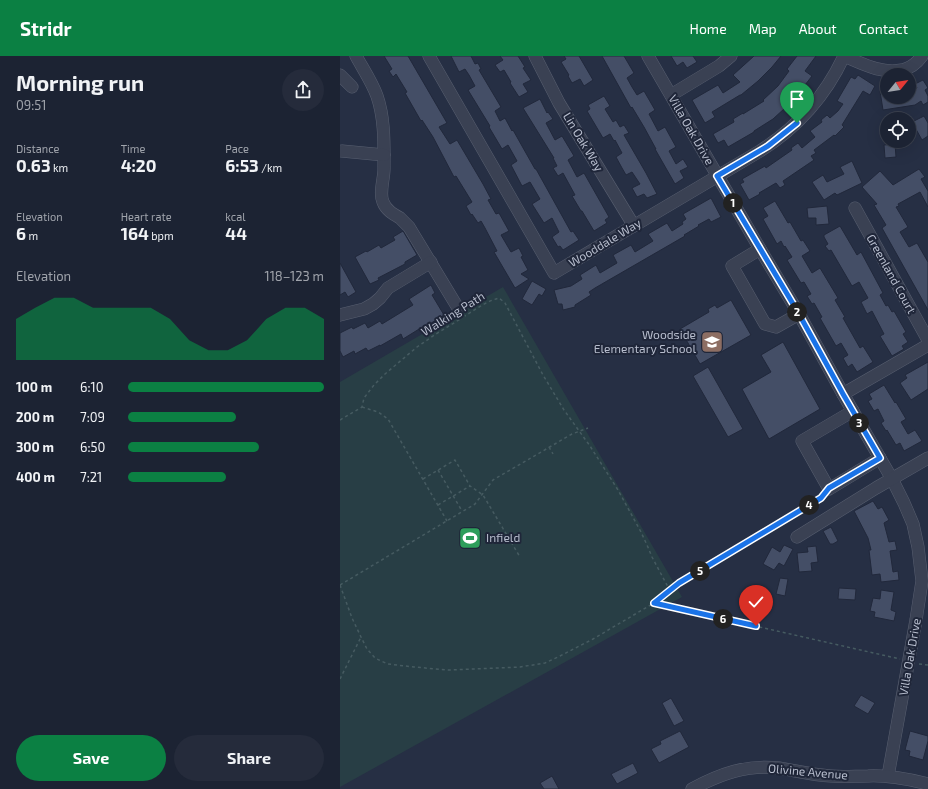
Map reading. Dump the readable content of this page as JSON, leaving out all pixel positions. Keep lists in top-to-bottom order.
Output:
{
  "streets": {
    "street": [
      "Villa Oak Drive",
      "Lin Oak Way",
      "Wooddale Way",
      "Greenland Court",
      "Olivine Avenue"
    ],
    "path": ["Walking Path"]
  },
  "crossings": [
    ["Villa Oak Drive", "Wooddale Way"],
    ["Villa Oak Drive", "Olivine Avenue"],
    ["Lin Oak Way", "Wooddale Way"]
  ],
  "places": {
    "school or university": ["Woodside Elementary School"],
    "sports": ["Infield"]
  },
  "north": "top right",
  "page": {
    "header": "Stridr",
    "nav": [
      "Home",
      "Map",
      "About",
      "Contact"
    ],
    "heading": ["Morning run", "09:51"],
    "stats": [
      ["Distance", "0.63 km"],
      ["Time", "4:20"],
      ["Pace", "6:53 /km"],
      ["Elevation", "6 m"],
      ["Heart rate", "164 bpm"],
      ["kcal", "44"]
    ],
    "pins": [
      "1",
      "2",
      "3",
      "4",
      "5",
      "6"
    ],
    "chart": ["Elevation", "118–123 m"],
    "list": [
      {
        "name": "100 m",
        "note": "6:10"
      },
      {
        "name": "200 m",
        "note": "7:09"
      },
      {
        "name": "300 m",
        "note": "6:50"
      },
      {
        "name": "400 m",
        "note": "7:21"
      }
    ],
    "buttons": ["Save", "Share"]
  }
}
